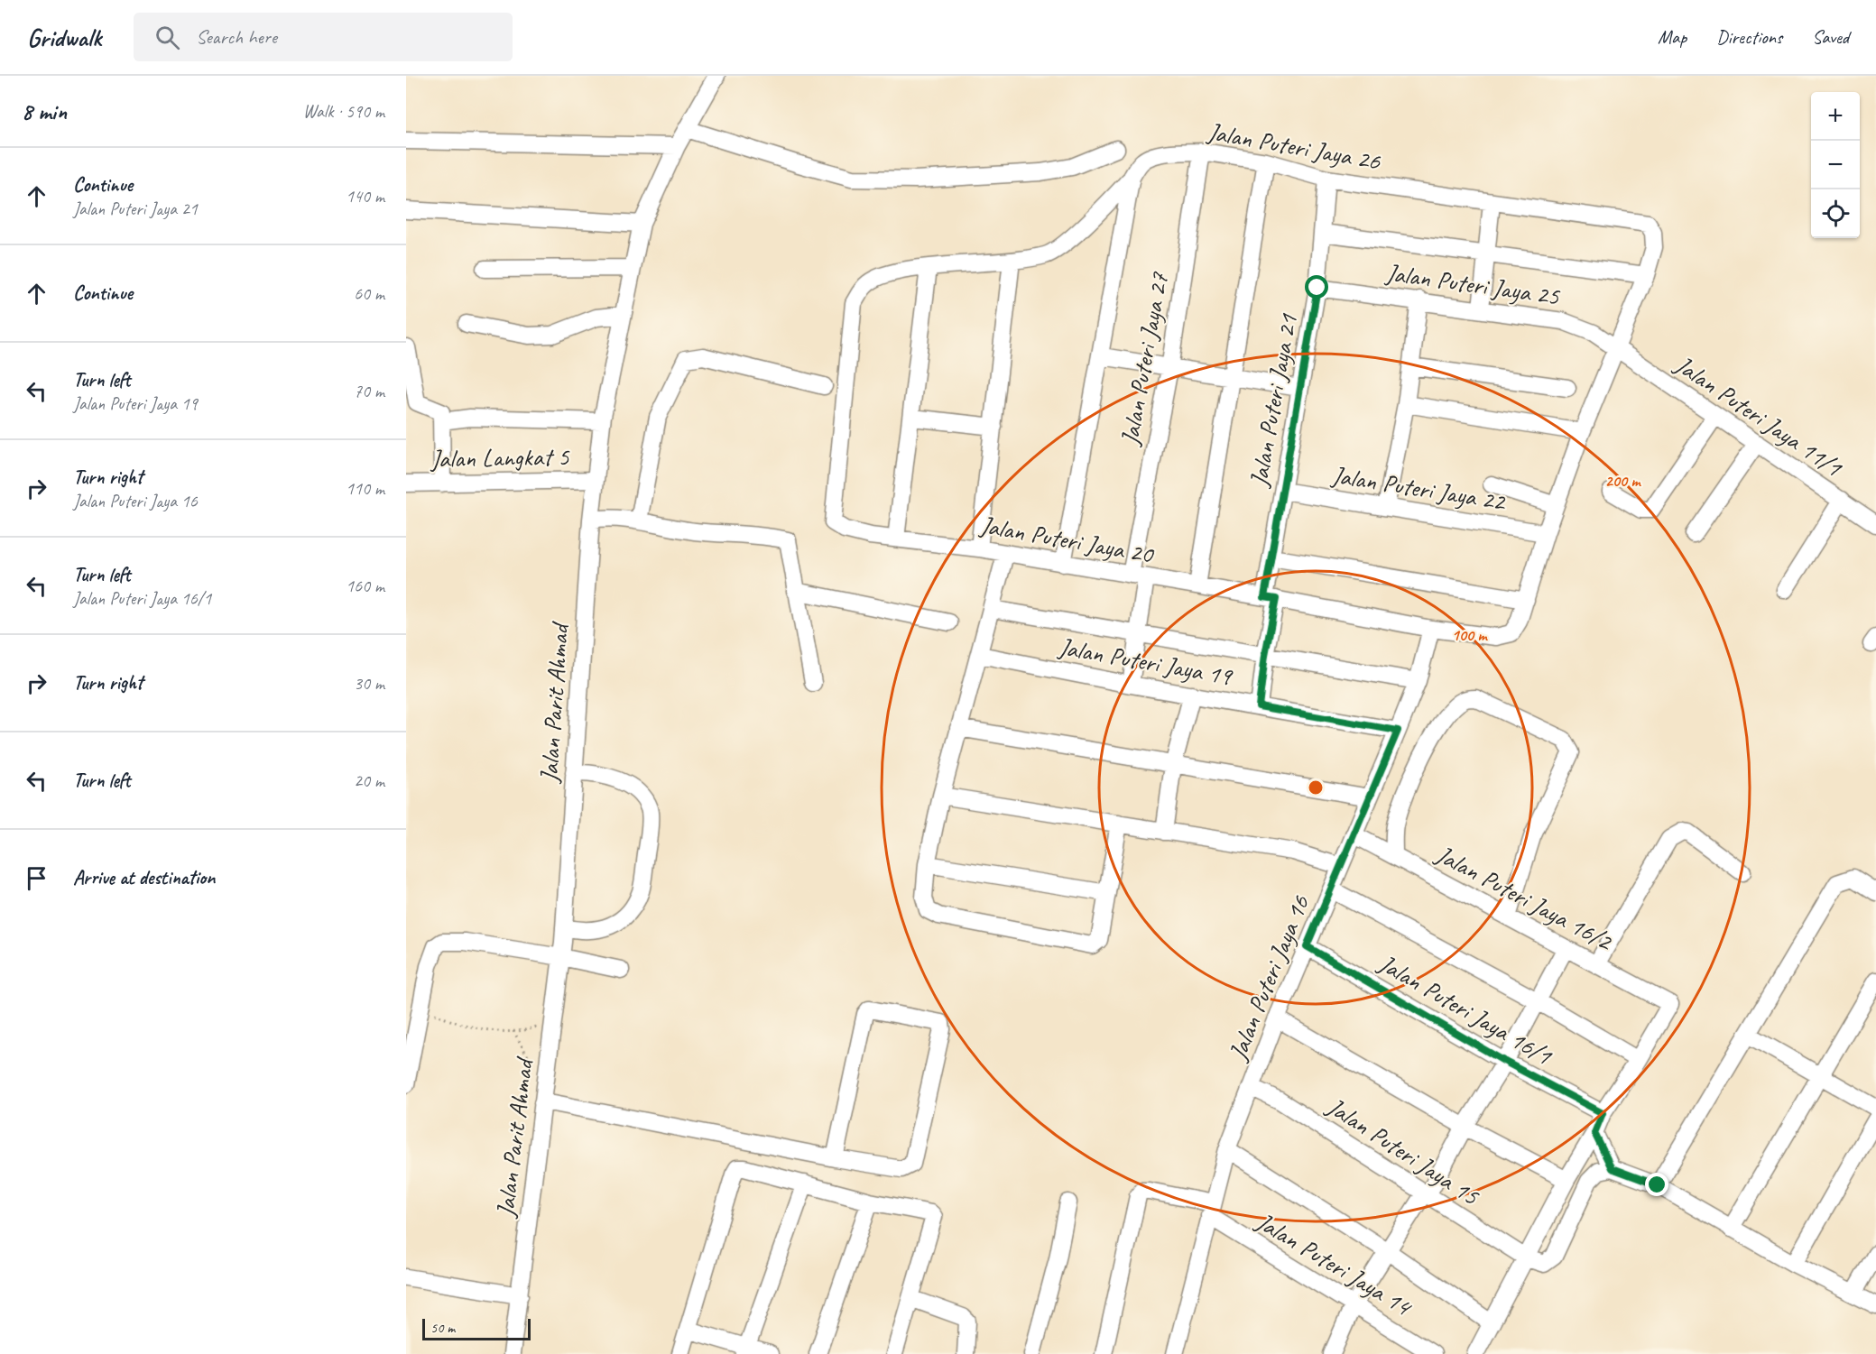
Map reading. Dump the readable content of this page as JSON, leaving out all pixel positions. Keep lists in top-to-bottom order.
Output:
{
  "streets": {
    "street": [
      "Jalan Puteri Jaya 26",
      "Jalan Puteri Jaya 25",
      "Jalan Puteri Jaya 27",
      "Jalan Puteri Jaya 21",
      "Jalan Puteri Jaya 11/1",
      "Jalan Langkat 5",
      "Jalan Puteri Jaya 22",
      "Jalan Puteri Jaya 20",
      "Jalan Puteri Jaya 19",
      "Jalan Parit Ahmad",
      "Jalan Puteri Jaya 16/2",
      "Jalan Puteri Jaya 16",
      "Jalan Puteri Jaya 16/1",
      "Jalan Puteri Jaya 15",
      "Jalan Puteri Jaya 14"
    ]
  },
  "crossings": [
    ["Jalan Puteri Jaya 26", "Jalan Puteri Jaya 27"],
    ["Jalan Puteri Jaya 26", "Jalan Puteri Jaya 21"],
    ["Jalan Puteri Jaya 26", "Jalan Puteri Jaya 20"],
    ["Jalan Puteri Jaya 25", "Jalan Puteri Jaya 21"],
    ["Jalan Puteri Jaya 25", "Jalan Puteri Jaya 11/1"],
    ["Jalan Puteri Jaya 27", "Jalan Puteri Jaya 20"],
    ["Jalan Puteri Jaya 27", "Jalan Puteri Jaya 19"],
    ["Jalan Puteri Jaya 21", "Jalan Puteri Jaya 22"],
    ["Jalan Puteri Jaya 21", "Jalan Puteri Jaya 20"],
    ["Jalan Puteri Jaya 21", "Jalan Puteri Jaya 19"],
    ["Jalan Langkat 5", "Jalan Parit Ahmad"],
    ["Jalan Puteri Jaya 20", "Jalan Puteri Jaya 16"],
    ["Jalan Puteri Jaya 19", "Jalan Puteri Jaya 16"],
    ["Jalan Puteri Jaya 16/2", "Jalan Puteri Jaya 16"],
    ["Jalan Puteri Jaya 16", "Jalan Puteri Jaya 16/1"],
    ["Jalan Puteri Jaya 16", "Jalan Puteri Jaya 15"],
    ["Jalan Puteri Jaya 16", "Jalan Puteri Jaya 14"]
  ],
  "scale_bar": "50 m",
  "page": {
    "header": "Gridwalk",
    "search": "Search here",
    "nav": ["Map", "Directions", "Saved"],
    "heading": ["8 min", "Walk · 590 m"],
    "map_buttons": ["+", "−"],
    "list": [
      ["Continue", "Jalan Puteri Jaya 21", "140 m"],
      ["Continue", "60 m"],
      ["Turn left", "Jalan Puteri Jaya 19", "70 m"],
      ["Turn right", "Jalan Puteri Jaya 16", "110 m"],
      ["Turn left", "Jalan Puteri Jaya 16/1", "160 m"],
      ["Turn right", "30 m"],
      ["Turn left", "20 m"],
      "Arrive at destination"
    ],
    "scale": "50 m"
  },
  "rings": ["200 m", "100 m"]
}
